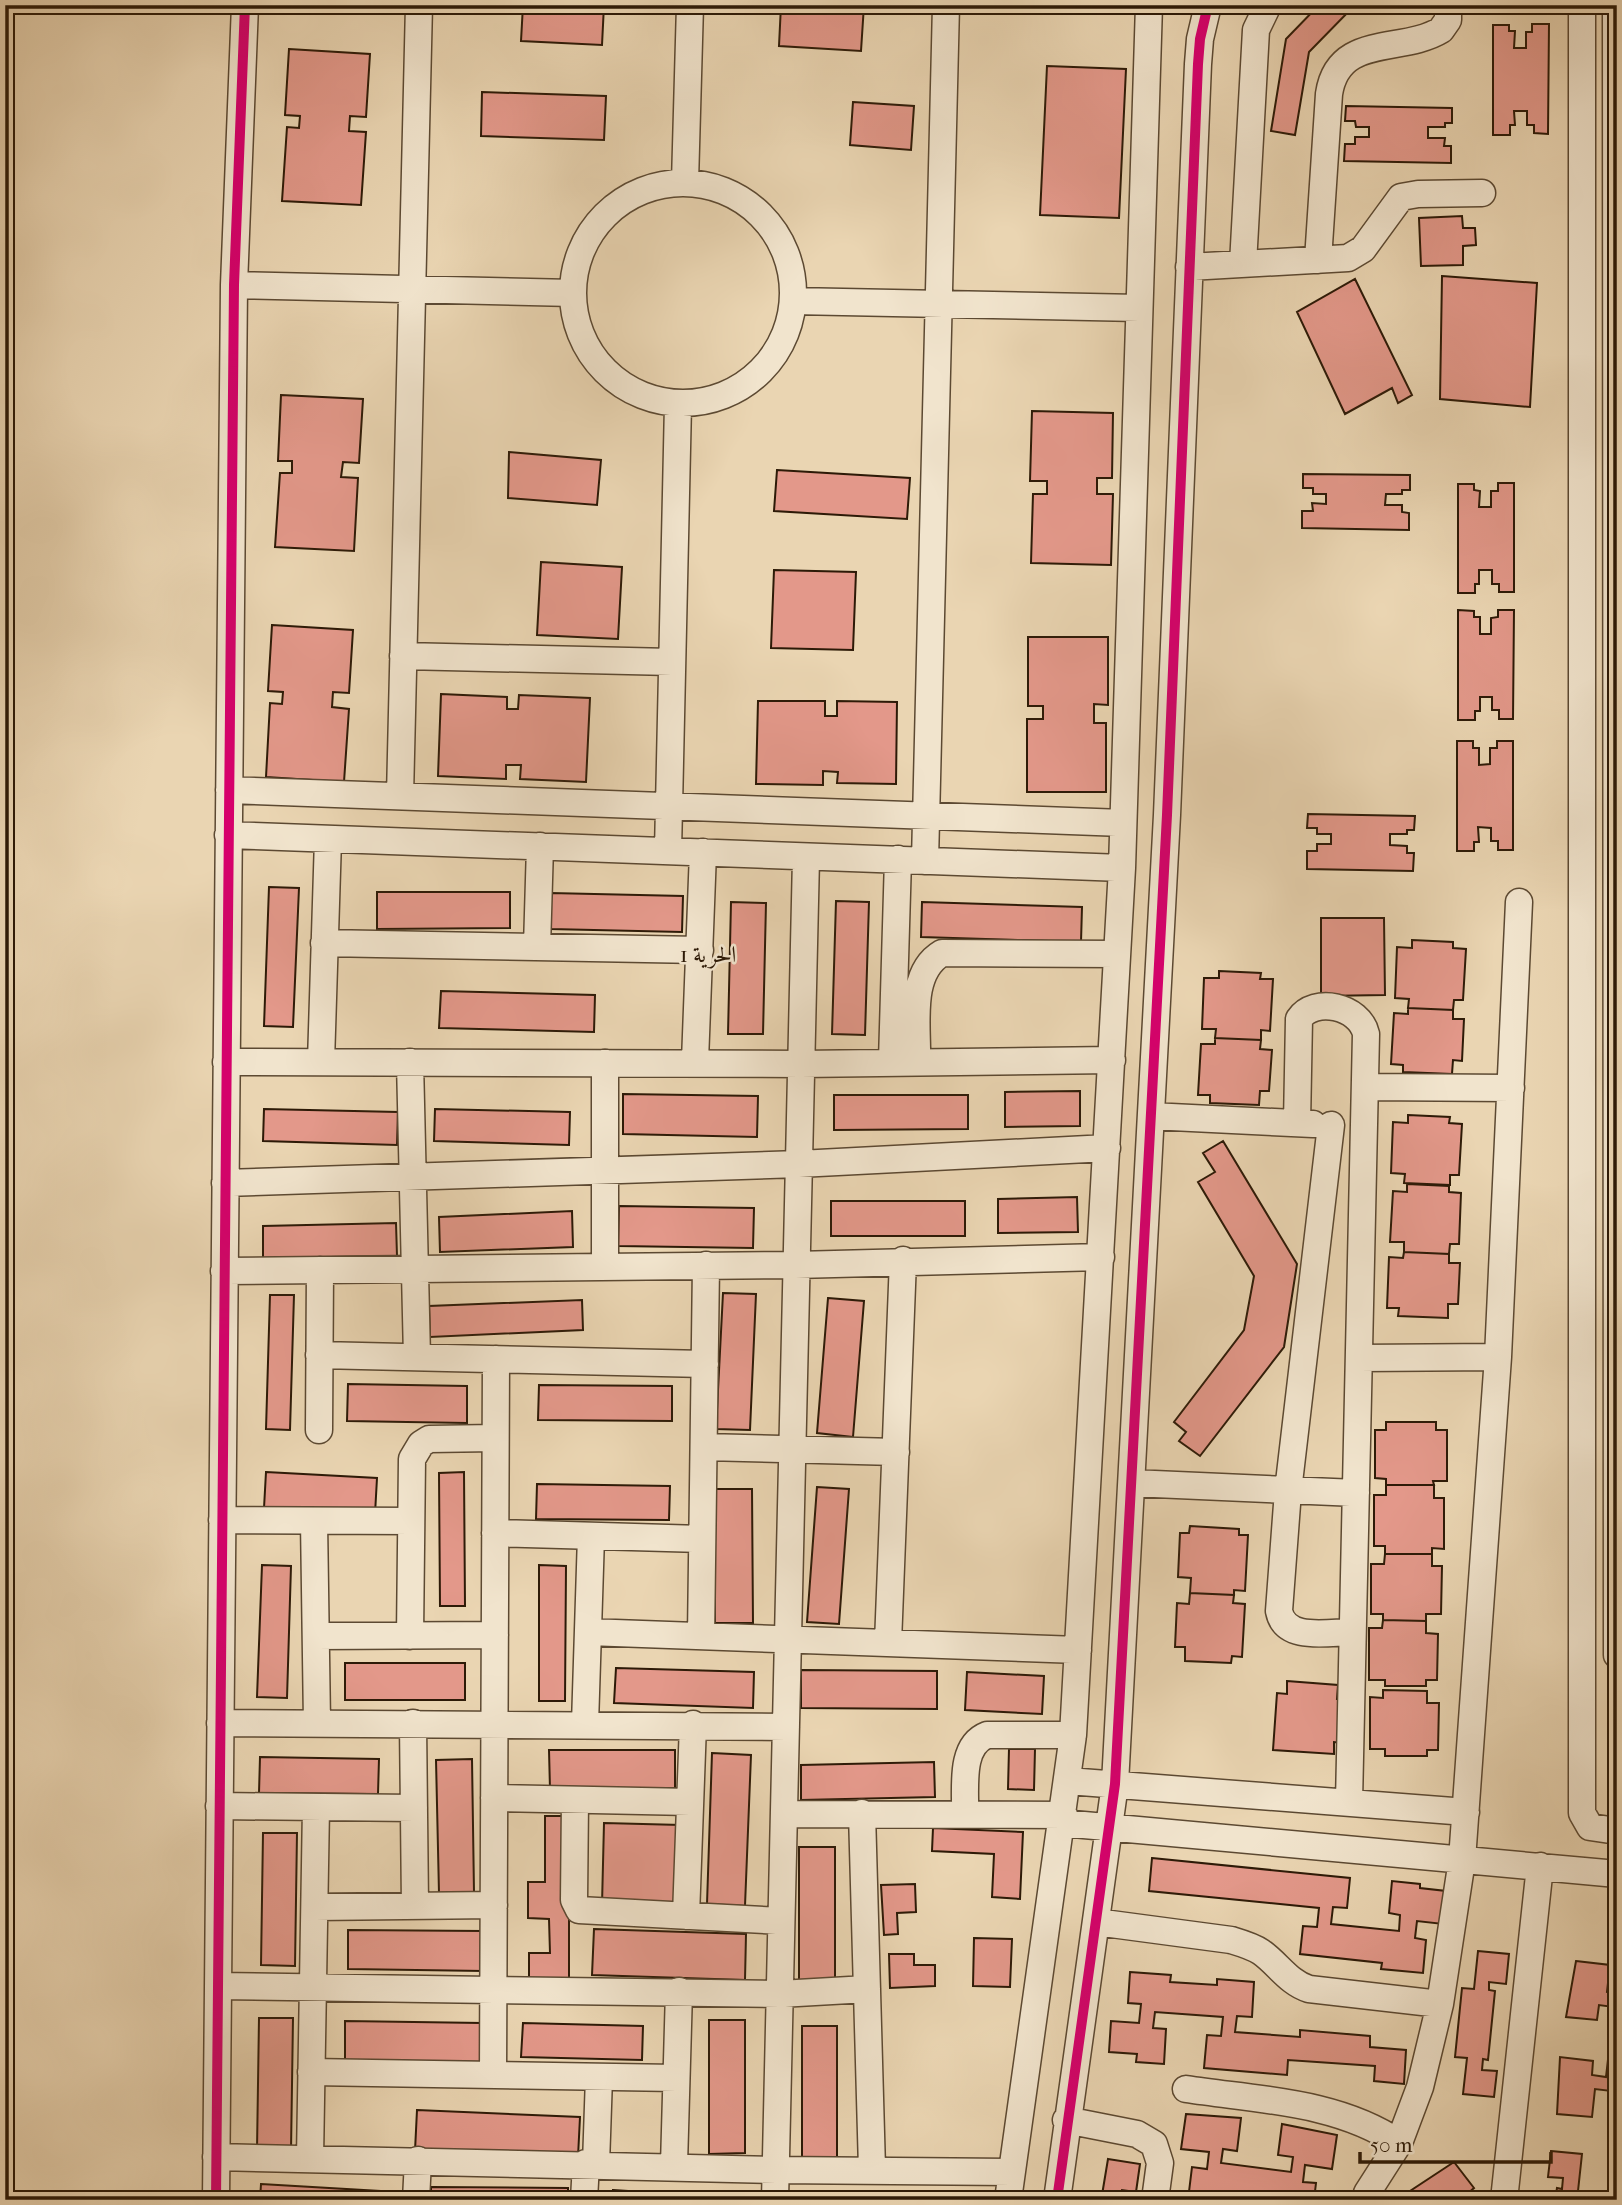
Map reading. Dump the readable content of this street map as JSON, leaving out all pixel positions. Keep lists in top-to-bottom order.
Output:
{
  "districts": ["الحرية 1"],
  "scale_bar": "50 m"
}
